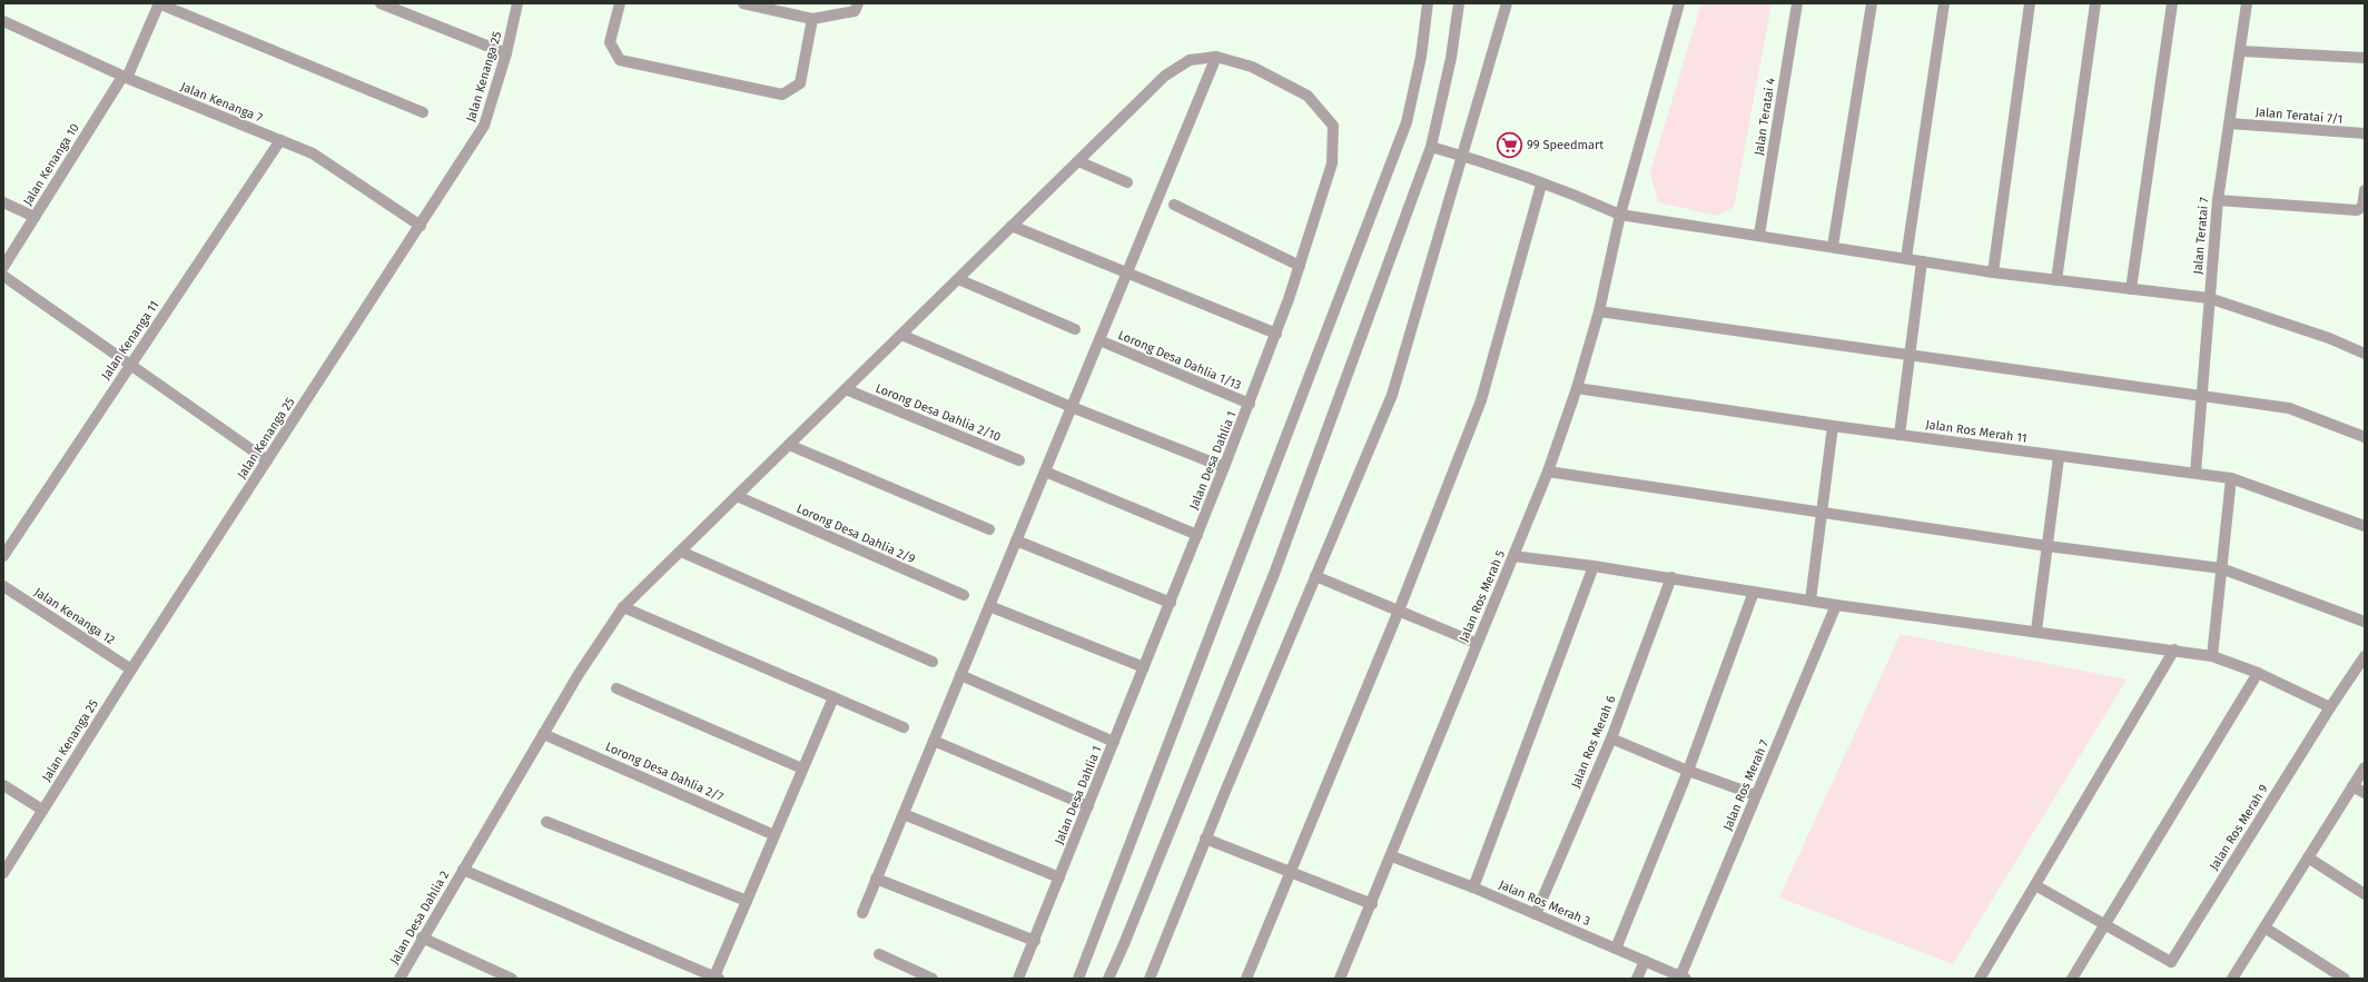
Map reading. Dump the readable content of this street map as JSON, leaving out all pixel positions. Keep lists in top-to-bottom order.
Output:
{
  "streets": {
    "street": [
      "Jalan Kenanga 25",
      "Jalan Kenanga 7",
      "Jalan Teratai 7/1",
      "Jalan Teratai 4",
      "Jalan Kenanga 10",
      "Jalan Teratai 7",
      "Jalan Kenanga 11",
      "Lorong Desa Dahlia 1/13",
      "Lorong Desa Dahlia 2/10",
      "Jalan Ros Merah 11",
      "Jalan Desa Dahlia 1",
      "Lorong Desa Dahlia 2/9",
      "Jalan Ros Merah 5",
      "Jalan Kenanga 12",
      "Jalan Ros Merah 6",
      "Lorong Desa Dahlia 2/7",
      "Jalan Ros Merah 7",
      "Jalan Ros Merah 9",
      "Jalan Ros Merah 3",
      "Jalan Desa Dahlia 2"
    ]
  },
  "crossings": [
    ["Jalan Kenanga 25", "Jalan Kenanga 7"],
    ["Jalan Kenanga 25", "Jalan Kenanga 12"],
    ["Jalan Kenanga 7", "Jalan Kenanga 10"],
    ["Jalan Kenanga 7", "Jalan Kenanga 11"],
    ["Jalan Teratai 7/1", "Jalan Teratai 7"],
    ["Jalan Teratai 7", "Jalan Ros Merah 11"],
    ["Lorong Desa Dahlia 1/13", "Jalan Desa Dahlia 1"],
    ["Lorong Desa Dahlia 2/10", "Jalan Desa Dahlia 1"],
    ["Jalan Ros Merah 11", "Jalan Ros Merah 5"],
    ["Jalan Desa Dahlia 1", "Jalan Desa Dahlia 2"],
    ["Lorong Desa Dahlia 2/9", "Jalan Desa Dahlia 2"],
    ["Jalan Ros Merah 5", "Jalan Ros Merah 3"],
    ["Jalan Ros Merah 6", "Jalan Ros Merah 3"],
    ["Lorong Desa Dahlia 2/7", "Jalan Desa Dahlia 2"],
    ["Jalan Ros Merah 7", "Jalan Ros Merah 3"]
  ],
  "places": {
    "supermarket": ["99 Speedmart"]
  }
}
